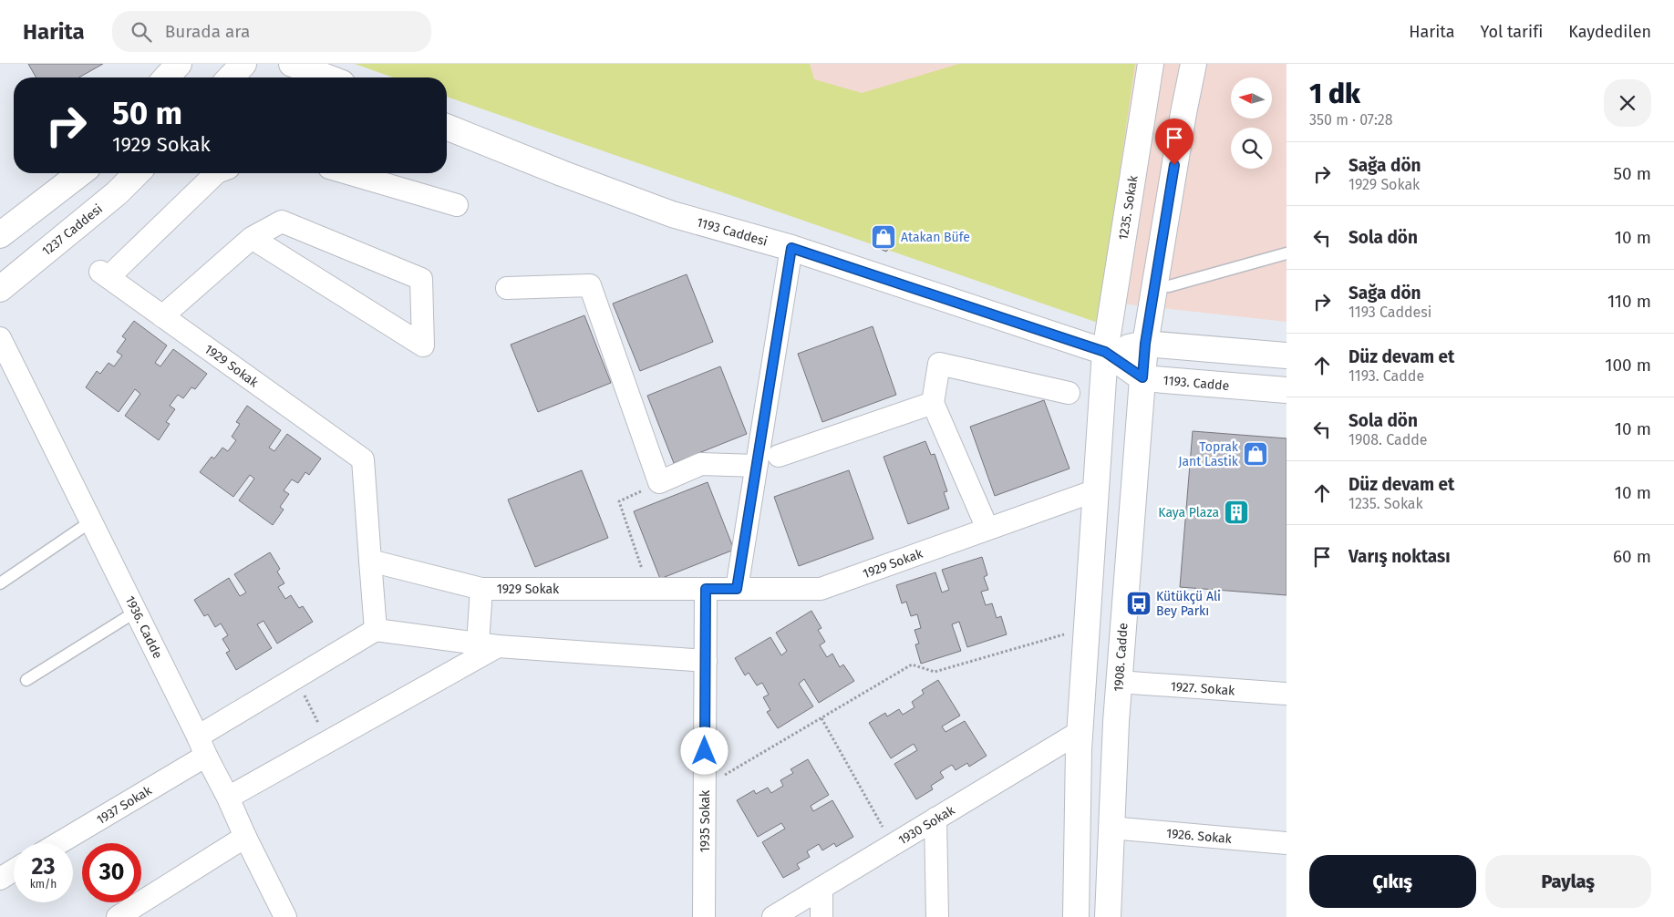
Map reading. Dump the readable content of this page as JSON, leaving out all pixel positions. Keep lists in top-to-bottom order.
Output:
{
  "streets": {
    "main road": [
      "1235. Sokak",
      "1237 Caddesi",
      "1193 Caddesi",
      "1193. Cadde",
      "1908. Cadde"
    ],
    "street": [
      "1929 Sokak",
      "1936. Cadde",
      "1927. Sokak",
      "1937 Sokak",
      "1935 Sokak",
      "1930 Sokak",
      "1926. Sokak"
    ]
  },
  "crossings": [
    ["1235. Sokak", "1193 Caddesi"],
    ["1235. Sokak", "1193. Cadde"],
    ["1193 Caddesi", "1193. Cadde"],
    ["1929 Sokak", "1935 Sokak"],
    ["1193. Cadde", "1908. Cadde"],
    ["1936. Cadde", "1937 Sokak"],
    ["1908. Cadde", "1927. Sokak"],
    ["1908. Cadde", "1926. Sokak"]
  ],
  "places": {
    "shop": ["Atakan Büfe", "Toprak Jant Lastik"],
    "building": ["Kaya Plaza"],
    "bus stop": ["Kütükçü Ali Bey Parkı"]
  },
  "north": "left",
  "page": {
    "header": "Harita",
    "search": "Burada ara",
    "nav": ["Harita", "Yol tarifi", "Kaydedilen"],
    "heading": ["1 dk", "350 m · 07:28"],
    "turn": ["50 m", "1929 Sokak"],
    "list": [
      {
        "name": "Sağa dön",
        "note": "1929 Sokak",
        "value": "50 m"
      },
      {
        "name": "Sola dön",
        "value": "10 m"
      },
      {
        "name": "Sağa dön",
        "note": "1193 Caddesi",
        "value": "110 m"
      },
      {
        "name": "Düz devam et",
        "note": "1193. Cadde",
        "value": "100 m"
      },
      {
        "name": "Sola dön",
        "note": "1908. Cadde",
        "value": "10 m"
      },
      {
        "name": "Düz devam et",
        "note": "1235. Sokak",
        "value": "10 m"
      },
      {
        "name": "Varış noktası",
        "value": "60 m"
      }
    ],
    "speed": "23 km/h",
    "limit": "30",
    "buttons": ["Çıkış", "Paylaş"]
  }
}
